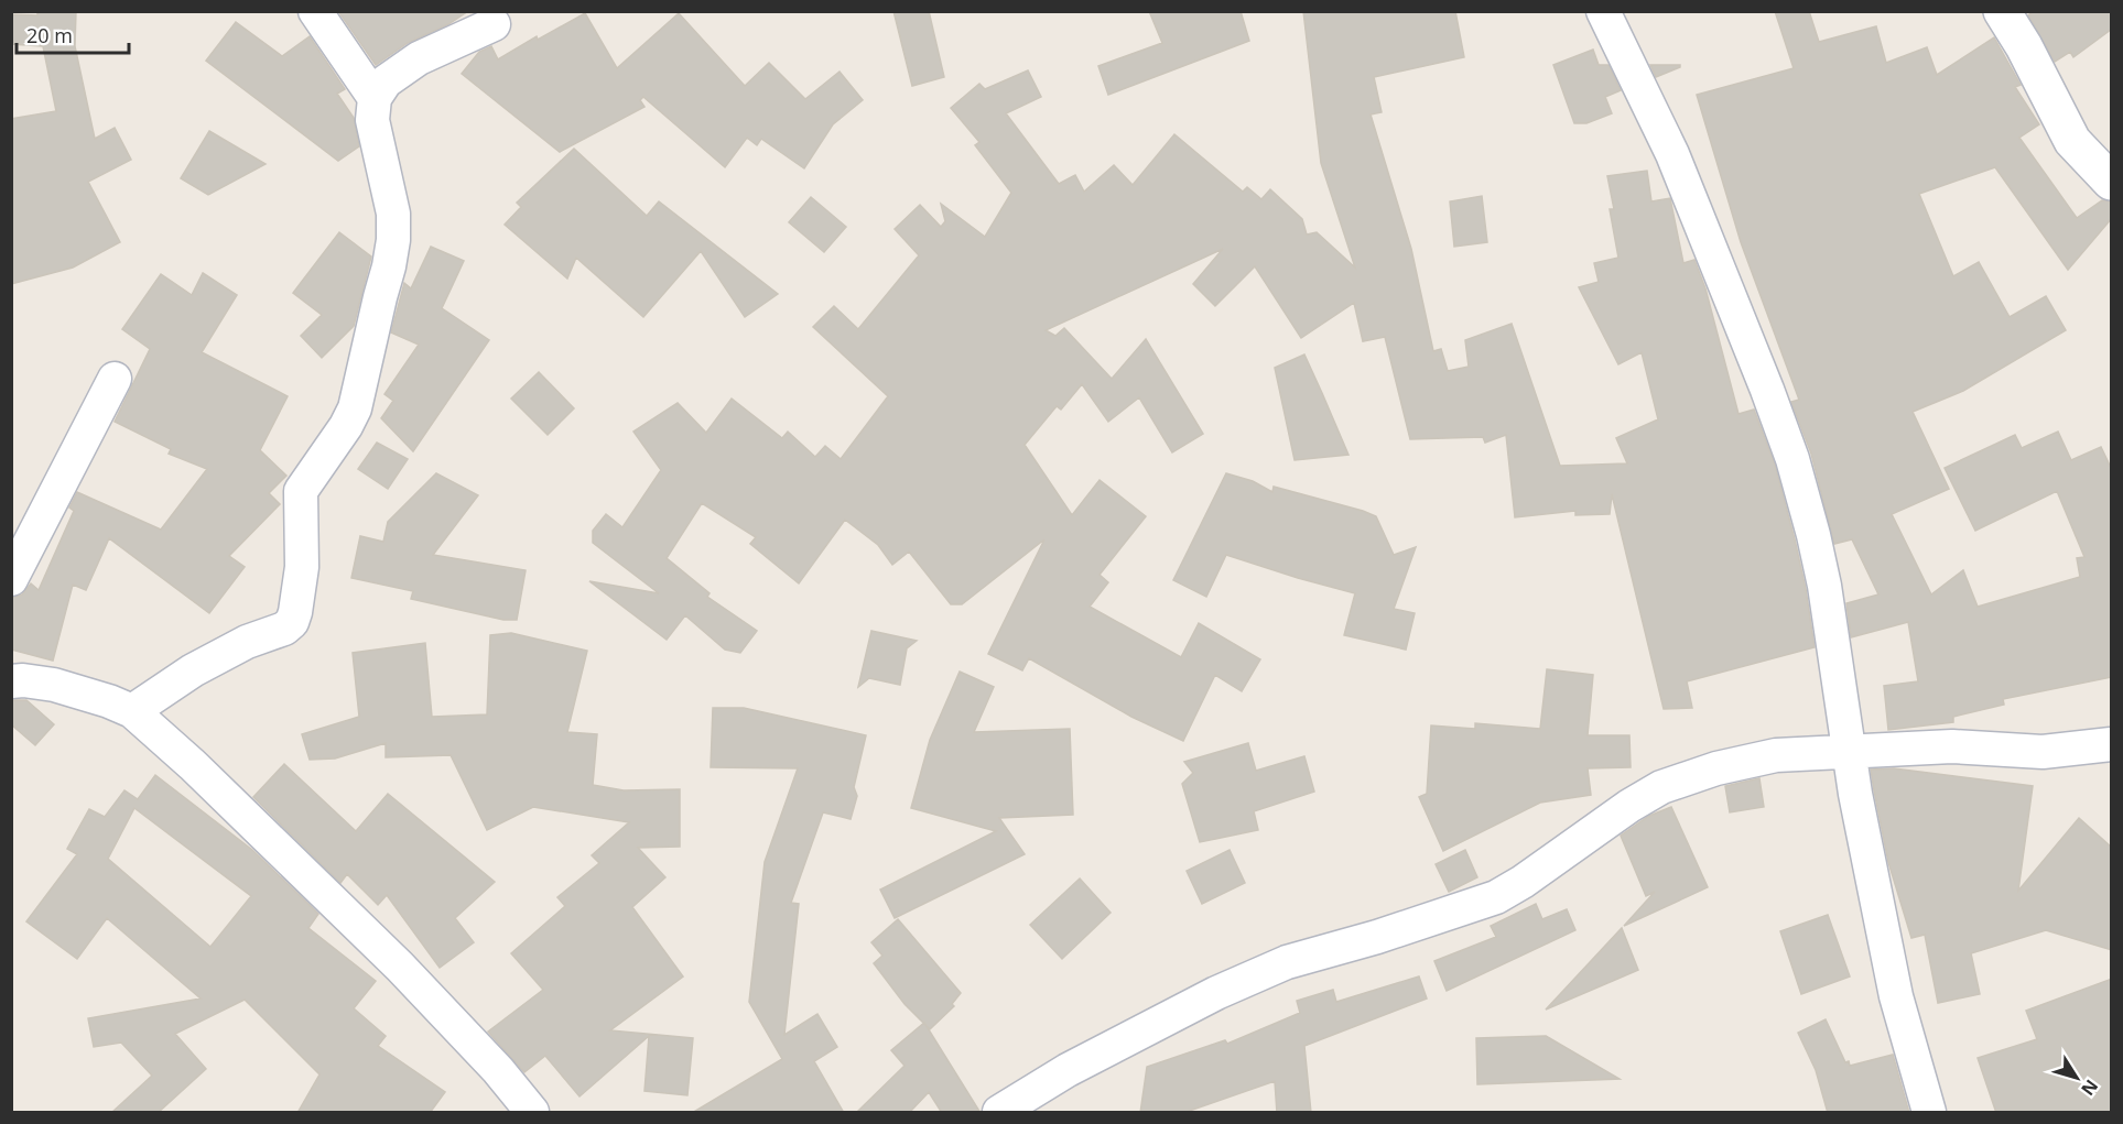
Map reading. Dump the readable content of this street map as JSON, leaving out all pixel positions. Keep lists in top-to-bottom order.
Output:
{
  "scale_bar": "20 m",
  "north": "bottom right"
}
